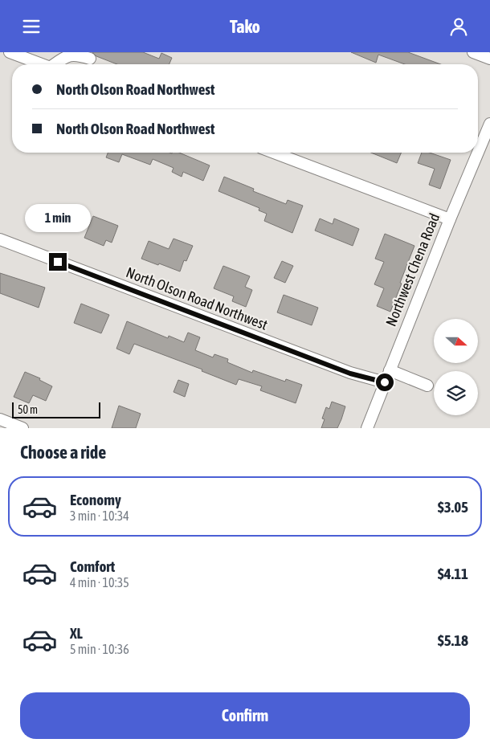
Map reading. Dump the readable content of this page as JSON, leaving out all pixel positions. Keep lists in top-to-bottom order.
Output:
{
  "streets": {
    "street": ["Northwest Chena Road", "North Olson Road Northwest"]
  },
  "crossings": [
    ["Northwest Chena Road", "North Olson Road Northwest"]
  ],
  "scale_bar": "50 m",
  "north": "right",
  "page": {
    "header": "Tako",
    "banner": ["North Olson Road Northwest", "North Olson Road Northwest"],
    "bubble": "1 min",
    "scale": "50 m",
    "heading": "Choose a ride",
    "list": [
      {
        "name": "Economy",
        "note": "3 min · 10:34",
        "value": "$3.05"
      },
      {
        "name": "Comfort",
        "note": "4 min · 10:35",
        "value": "$4.11"
      },
      {
        "name": "XL",
        "note": "5 min · 10:36",
        "value": "$5.18"
      }
    ],
    "buttons": "Confirm"
  }
}
